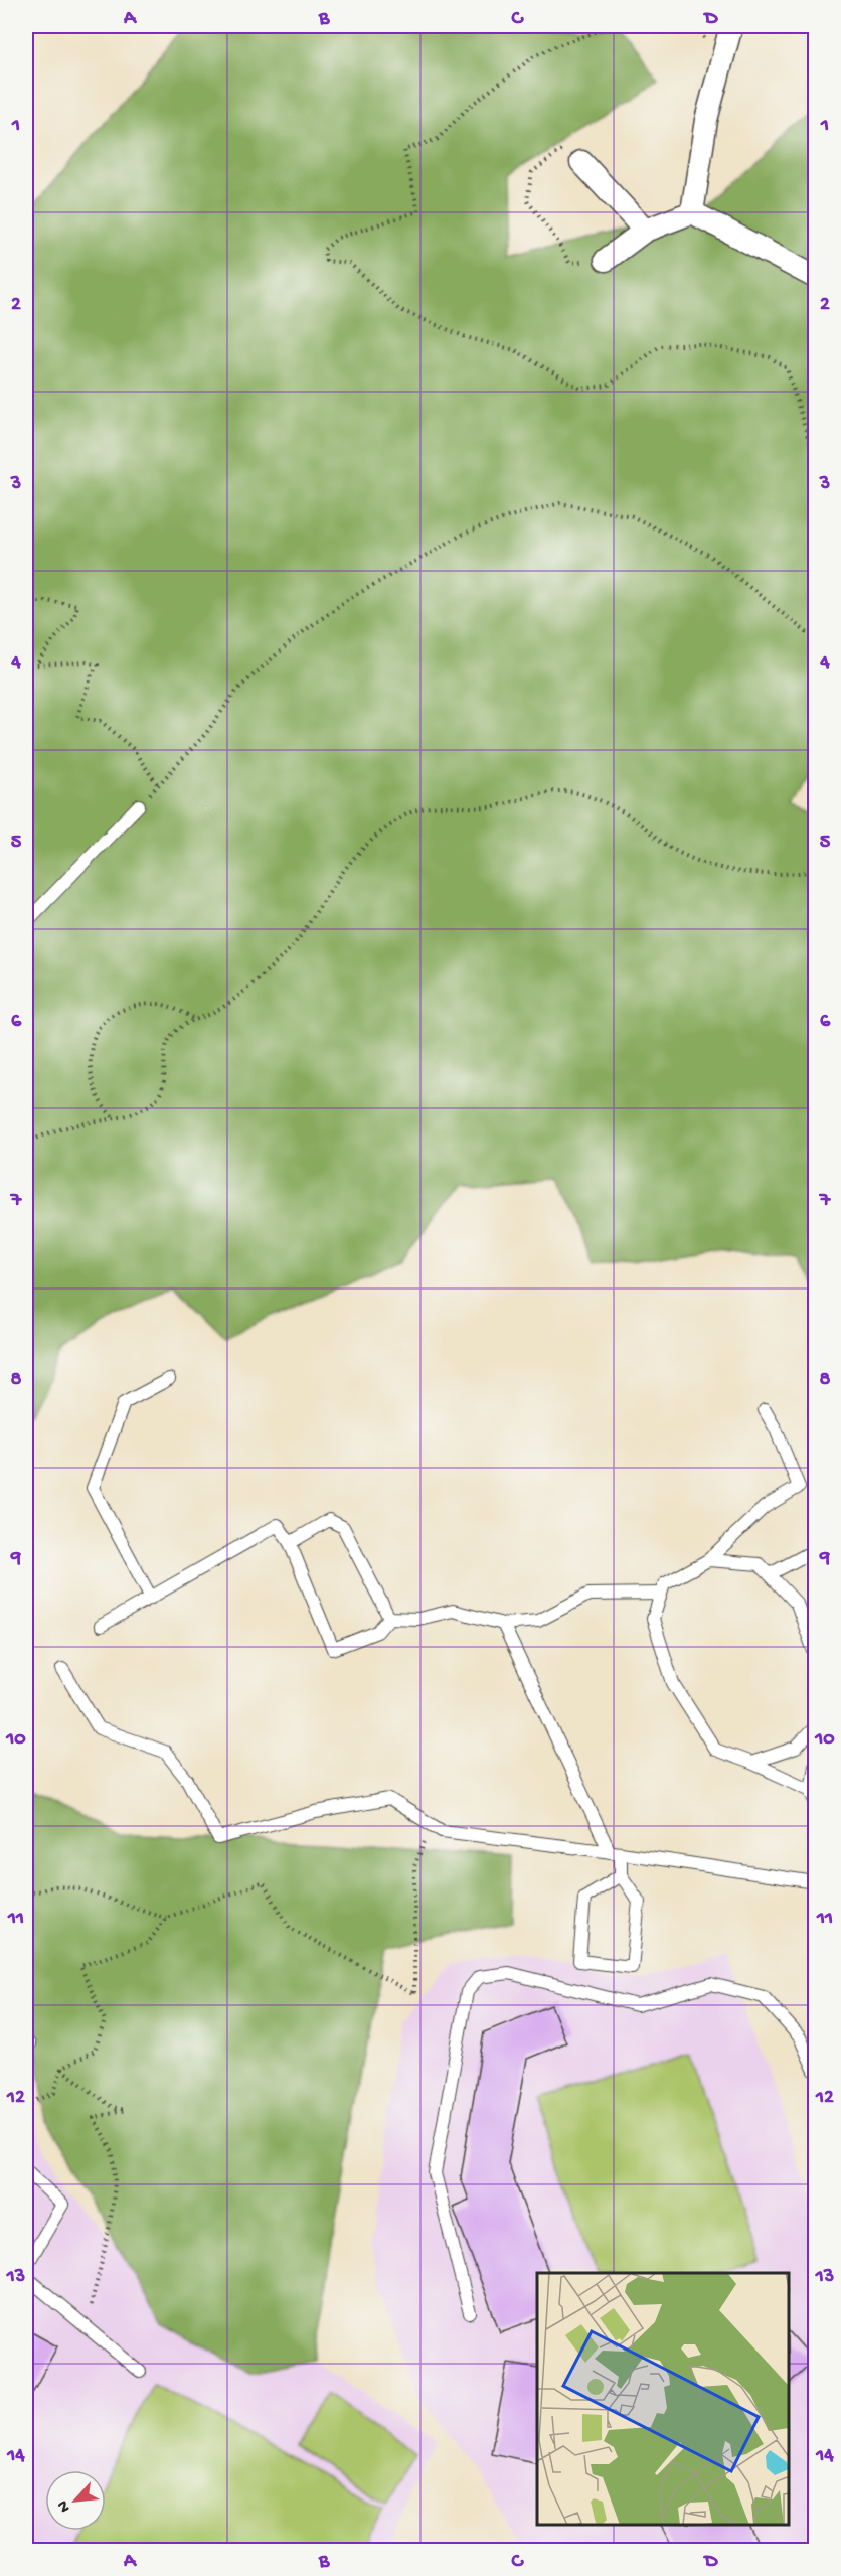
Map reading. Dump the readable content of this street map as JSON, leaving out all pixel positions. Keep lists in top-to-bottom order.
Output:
{
  "north": "bottom left",
  "grid": {
    "columns": [
      "A",
      "B",
      "C",
      "D"
    ],
    "rows": [
      "1",
      "2",
      "3",
      "4",
      "5",
      "6",
      "7",
      "8",
      "9",
      "10",
      "11",
      "12",
      "13",
      "14"
    ]
  }
}
